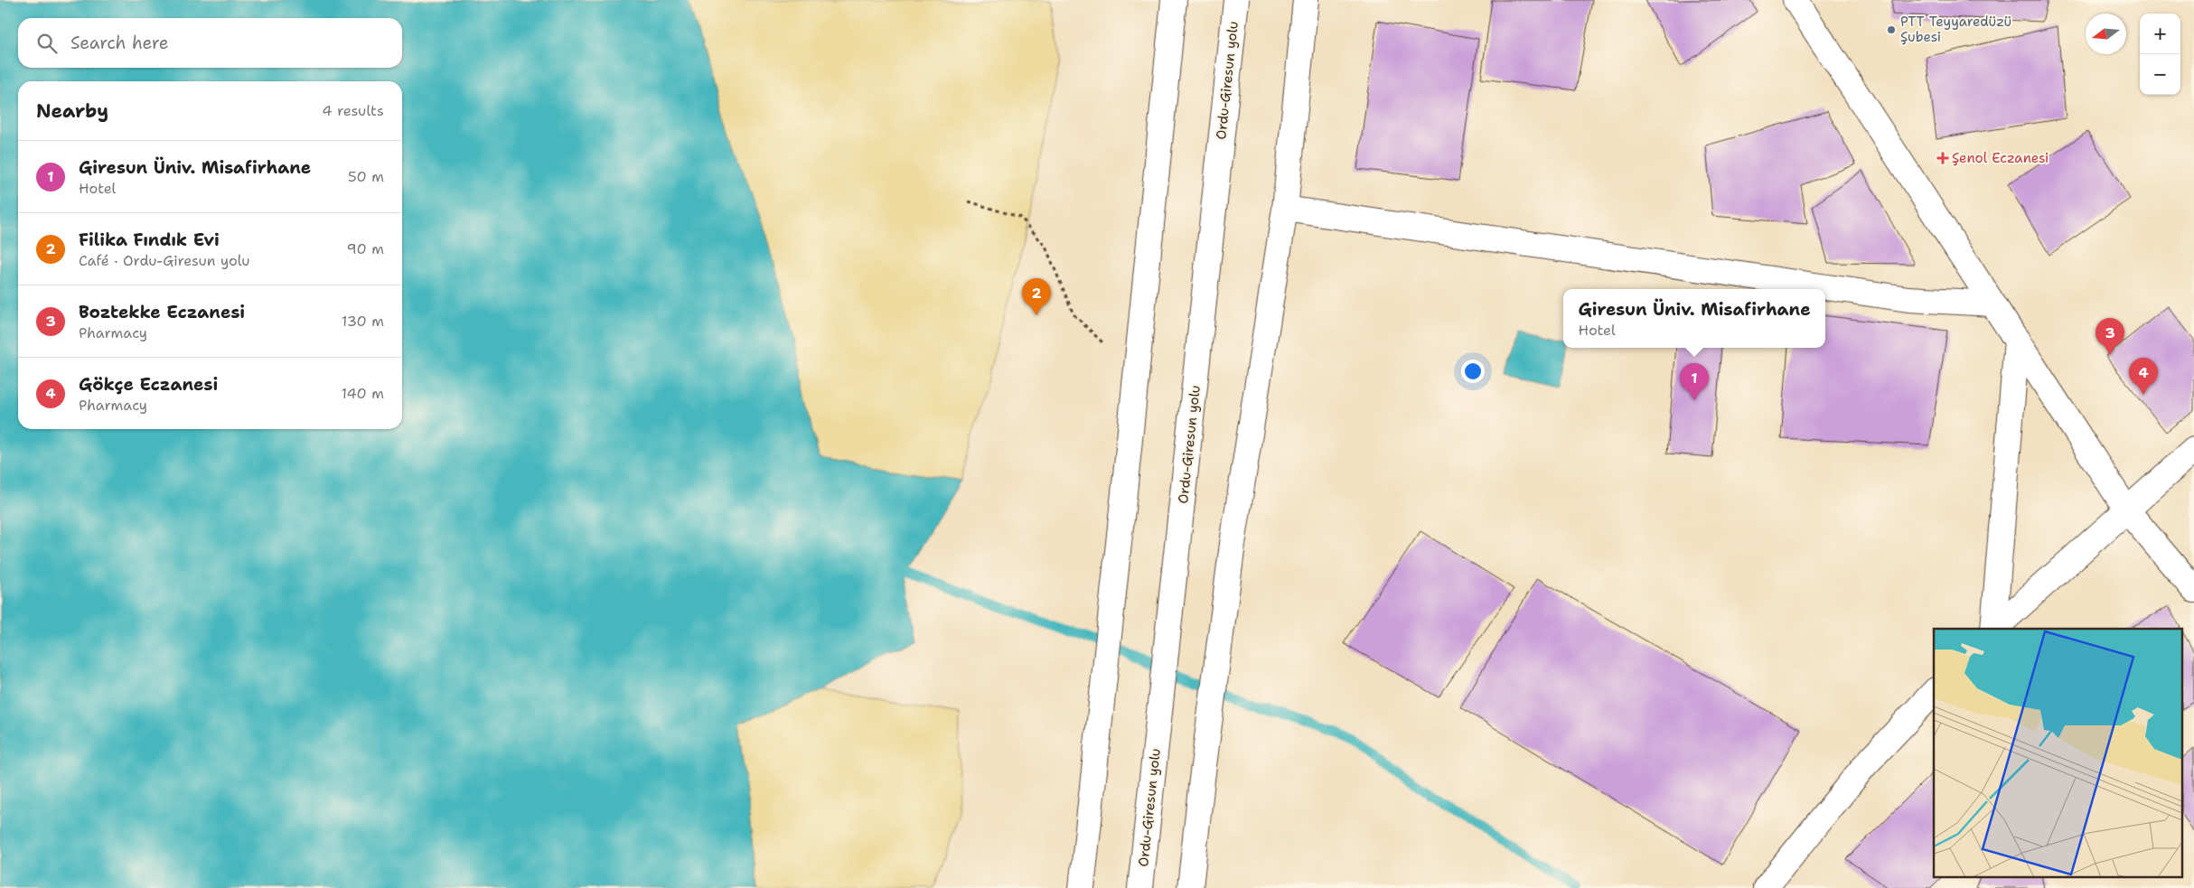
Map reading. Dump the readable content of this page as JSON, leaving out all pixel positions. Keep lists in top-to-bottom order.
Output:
{
  "streets": {
    "main road": ["Ordu-Giresun yolu"]
  },
  "places": {
    "other": ["PTT Teyyaredüzü Şubesi"],
    "health": ["Şenol Eczanesi"]
  },
  "north": "left",
  "page": {
    "map_buttons": ["+", "−"],
    "search": "Search here",
    "heading": ["Nearby", "4 results"],
    "list": [
      {
        "mark": "1",
        "name": "Giresun Üniv. Misafirhane",
        "note": "Hotel",
        "value": "50 m"
      },
      {
        "mark": "2",
        "name": "Filika Fındık Evi",
        "note": "Café · Ordu-Giresun yolu",
        "value": "90 m"
      },
      {
        "mark": "3",
        "name": "Boztekke Eczanesi",
        "note": "Pharmacy",
        "value": "130 m"
      },
      {
        "mark": "4",
        "name": "Gökçe Eczanesi",
        "note": "Pharmacy",
        "value": "140 m"
      }
    ],
    "pins": [
      "2",
      "3",
      "4",
      "1"
    ],
    "popup": ["Giresun Üniv. Misafirhane", "Hotel"]
  }
}
